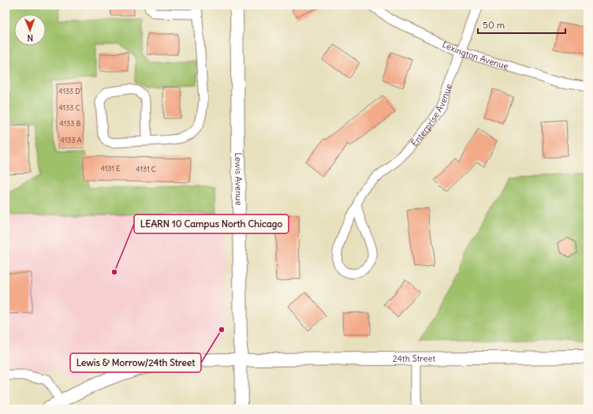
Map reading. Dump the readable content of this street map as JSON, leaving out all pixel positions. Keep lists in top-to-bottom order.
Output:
{
  "streets": {
    "street": [
      "Lexington Avenue",
      "Enterprise Avenue",
      "Lewis Avenue",
      "24th Street"
    ]
  },
  "crossings": [
    ["Lexington Avenue", "Enterprise Avenue"],
    ["Lewis Avenue", "24th Street"]
  ],
  "places": ["LEARN 10 Campus North Chicago", "Lewis & Morrow/24th Street"],
  "house_numbers": [
    "4133 D",
    "4133 C",
    "4133 B",
    "4133 A",
    "4131 E",
    "4131 C"
  ],
  "scale_bar": "50 m",
  "north": "bottom"
}
